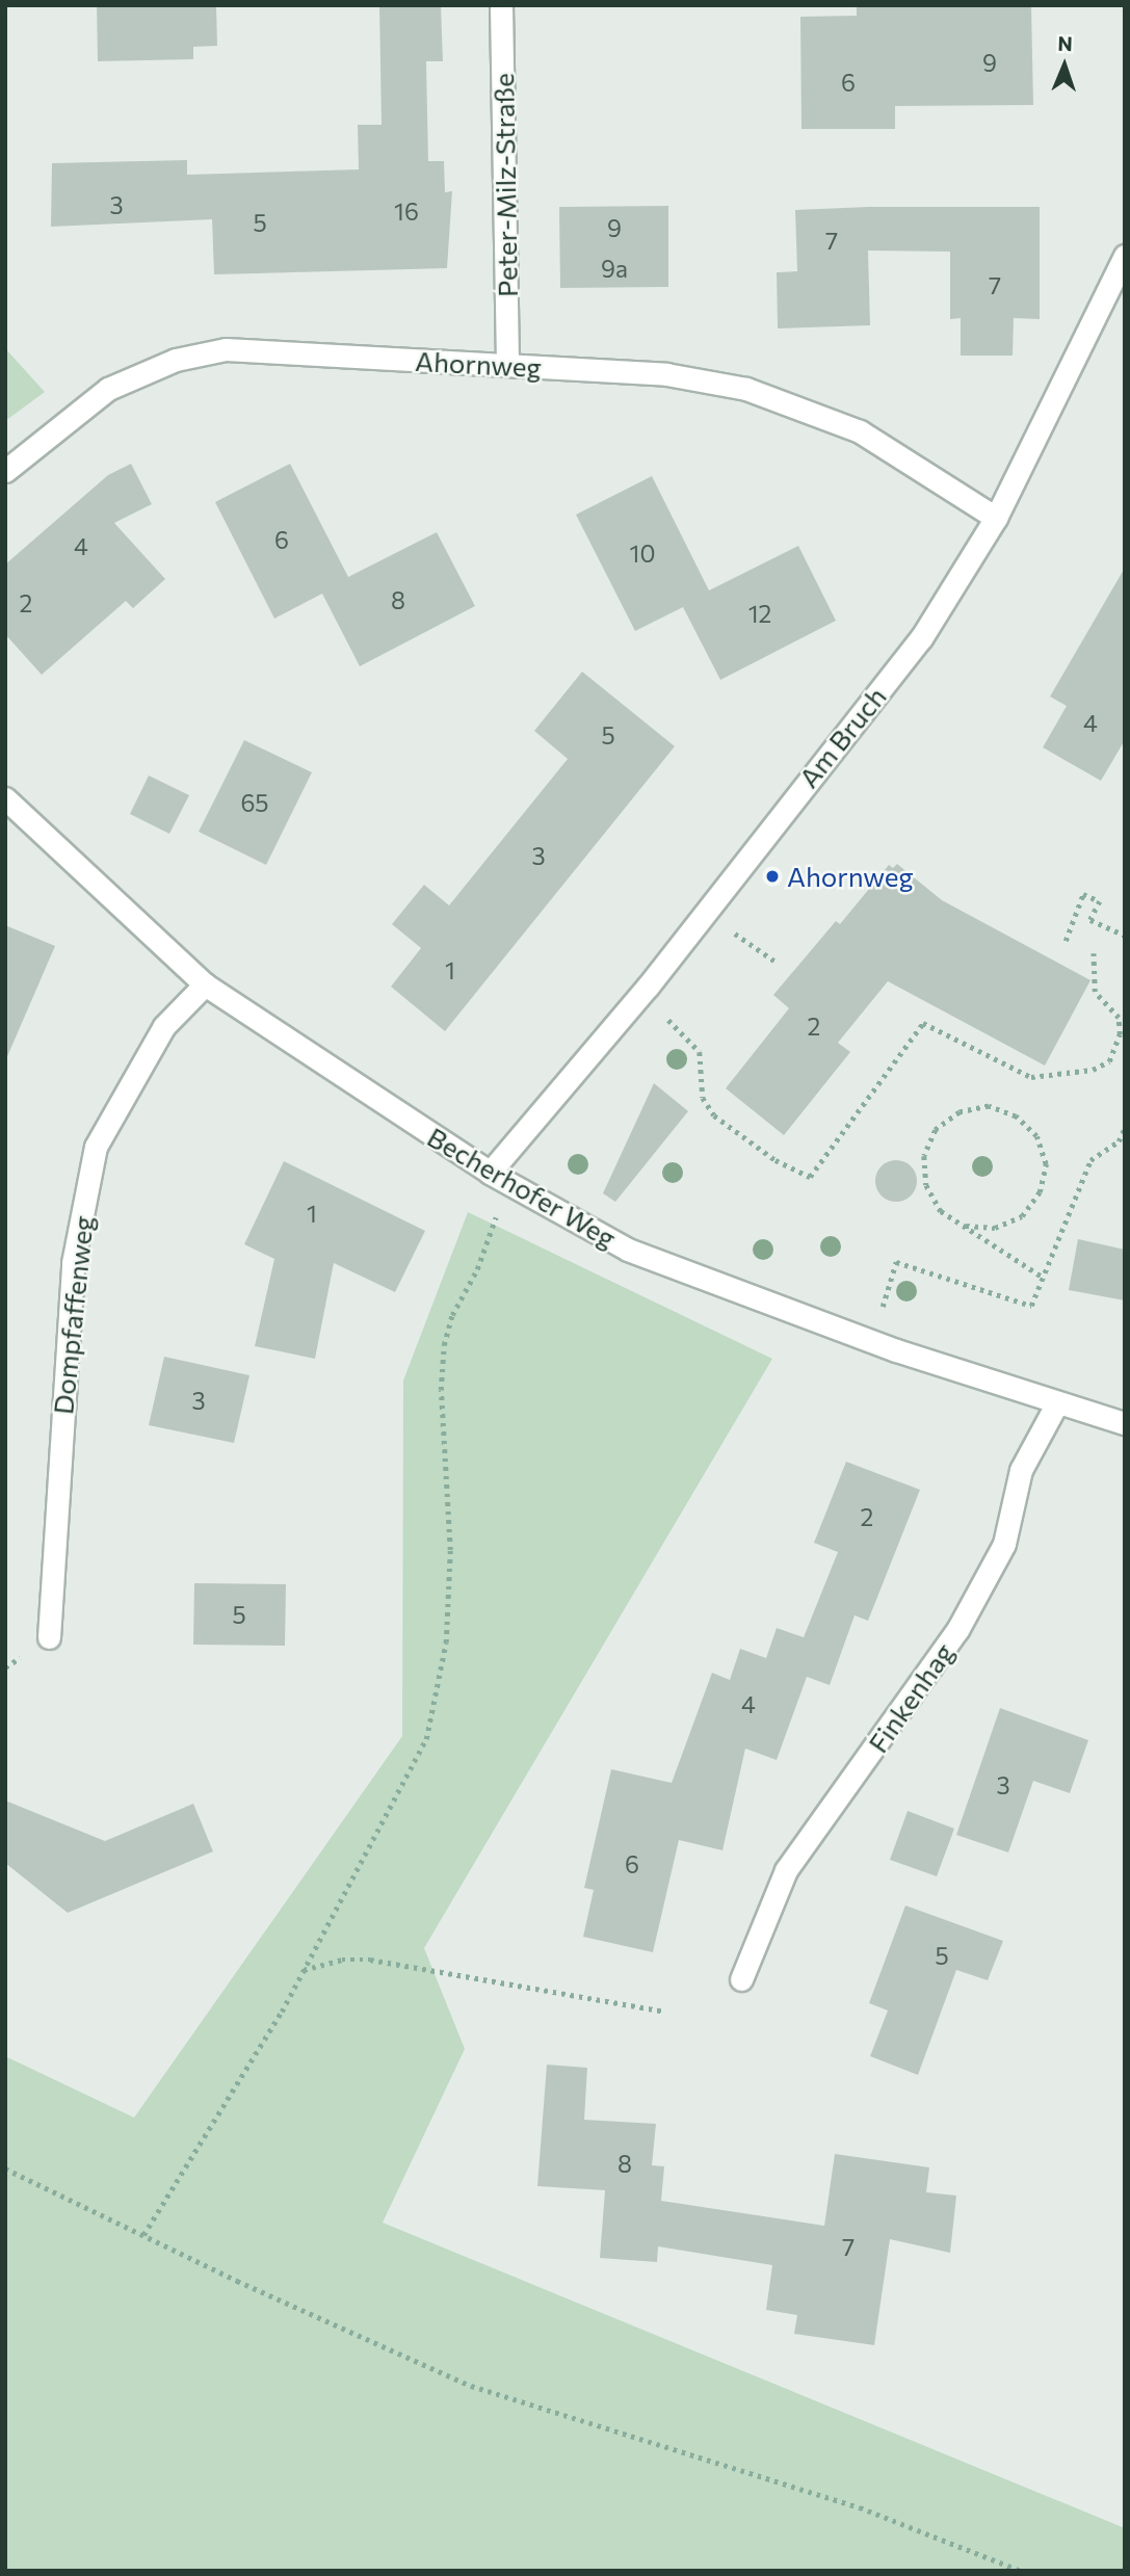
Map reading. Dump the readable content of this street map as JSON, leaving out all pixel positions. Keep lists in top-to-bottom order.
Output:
{
  "streets": {
    "street": [
      "Peter-Milz-Straße",
      "Ahornweg",
      "Am Bruch",
      "Becherhofer Weg",
      "Dompfaffenweg",
      "Finkenhag"
    ]
  },
  "crossings": [
    ["Peter-Milz-Straße", "Ahornweg"],
    ["Ahornweg", "Am Bruch"],
    ["Am Bruch", "Becherhofer Weg"],
    ["Becherhofer Weg", "Dompfaffenweg"],
    ["Becherhofer Weg", "Finkenhag"]
  ],
  "places": ["Ahornweg"],
  "house_numbers": [
    "9",
    "6",
    "3",
    "16",
    "5",
    "9",
    "7",
    "9a",
    "7",
    "6",
    "4",
    "10",
    "8",
    "2",
    "12",
    "4",
    "5",
    "65",
    "3",
    "1",
    "2",
    "1",
    "3",
    "2",
    "5",
    "4",
    "3",
    "6",
    "5",
    "8",
    "7"
  ],
  "north": "top"
}
